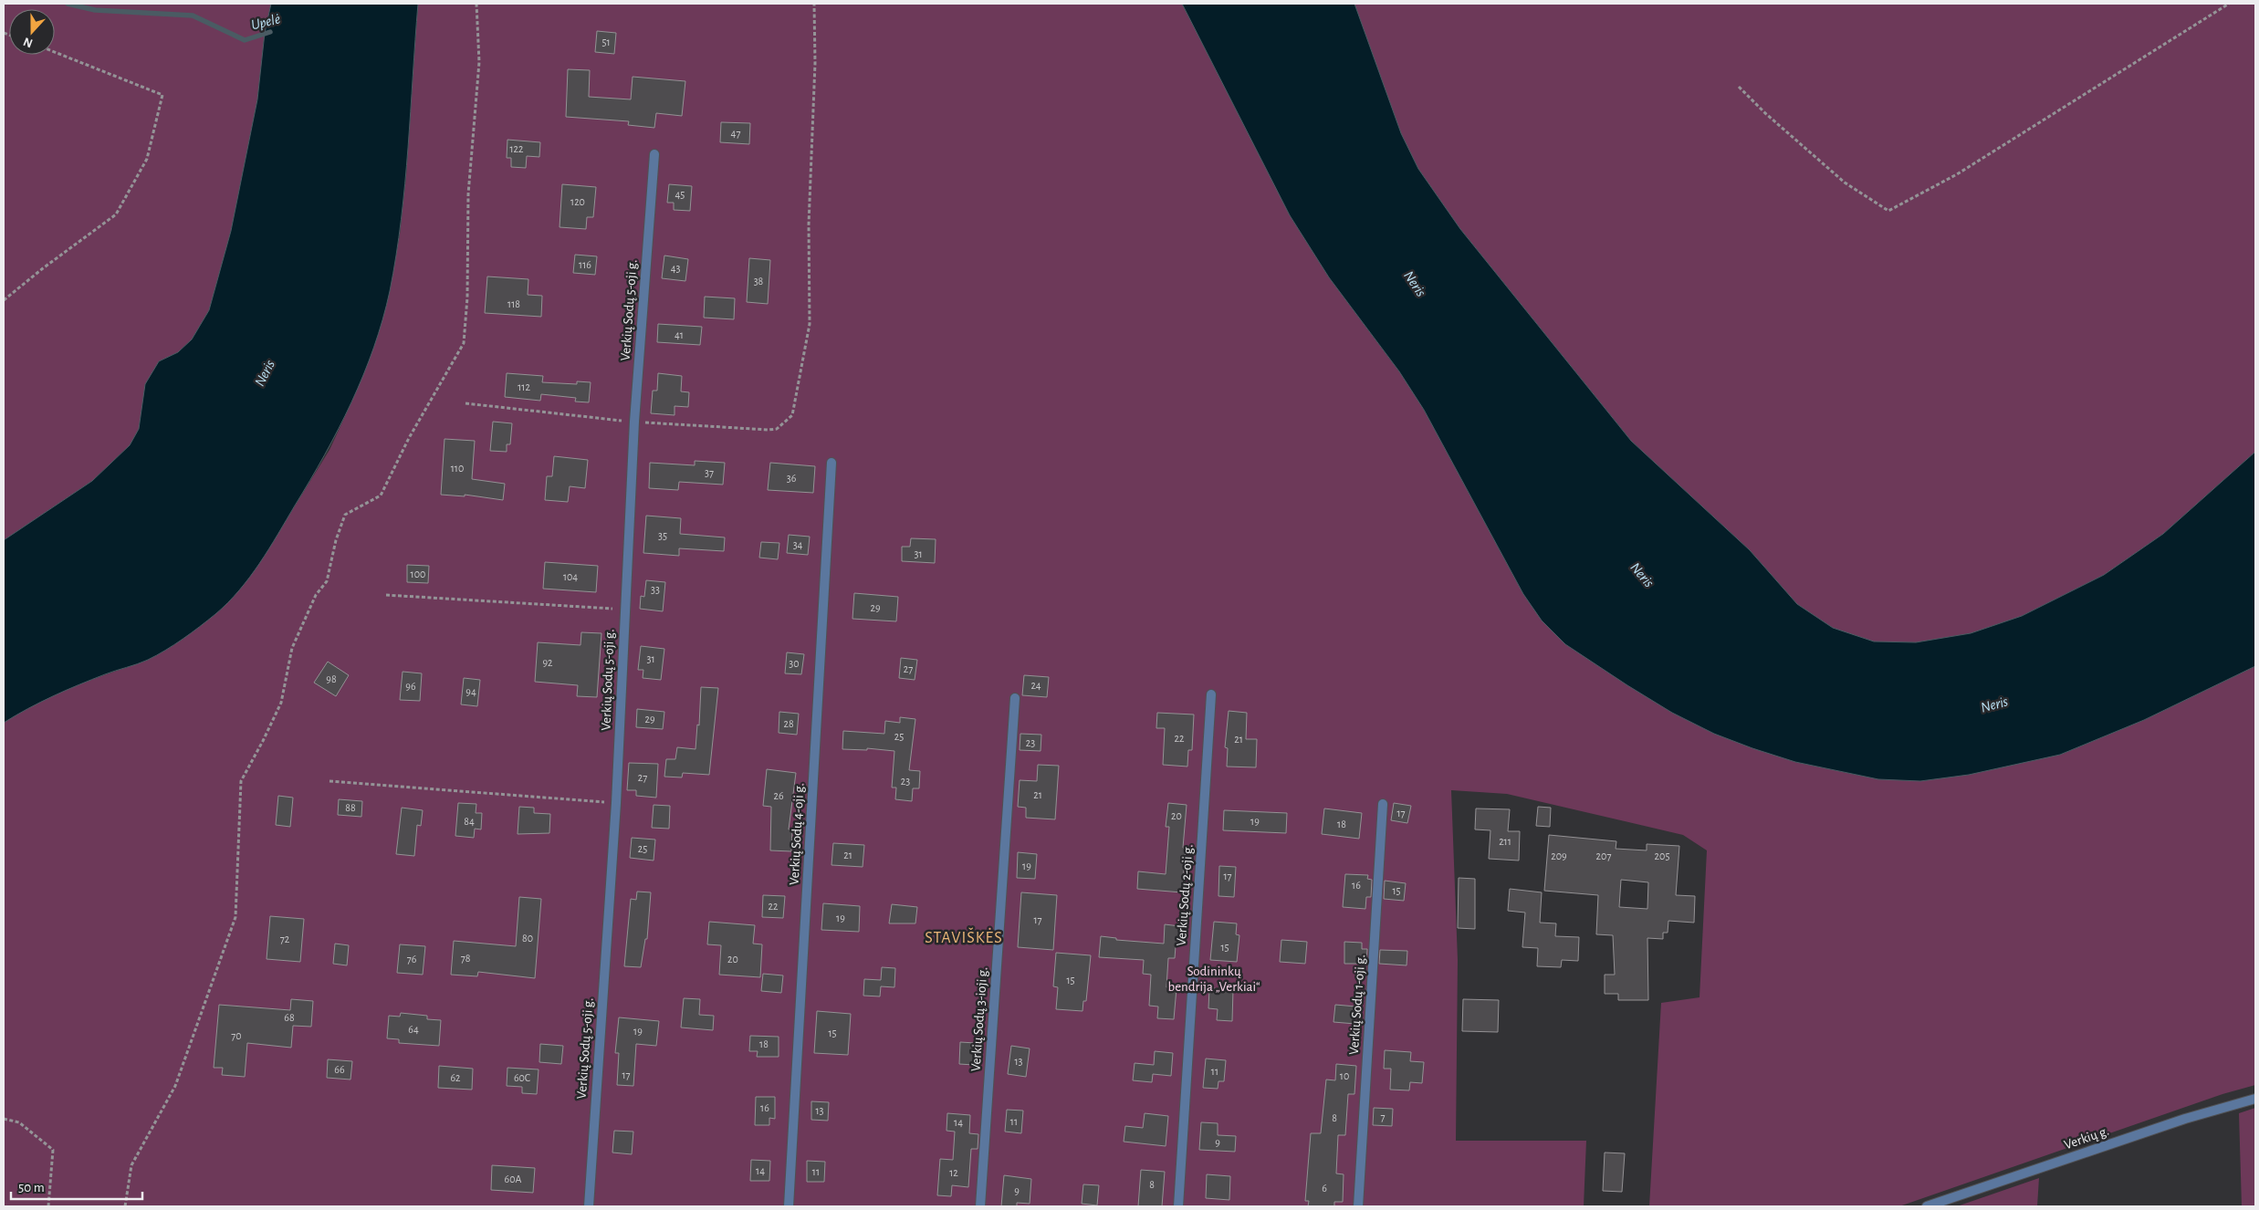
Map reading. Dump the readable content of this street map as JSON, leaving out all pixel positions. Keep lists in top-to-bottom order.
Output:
{
  "streets": {
    "street": [
      "Verkių Sodų 5-oji g.",
      "Verkių Sodų 4-oji g.",
      "Verkių Sodų 2-oji g.",
      "Verkių Sodų 1-oji g.",
      "Verkių Sodų 3-ioji g.",
      "Verkių g."
    ]
  },
  "districts": ["STAVIŠKĖS"],
  "water": ["Upelė", "Neris"],
  "parks": ["Sodininkų bendrija „Verkiai“"],
  "house_numbers": [
    "51",
    "47",
    "122",
    "45",
    "120",
    "116",
    "43",
    "38",
    "118",
    "41",
    "112",
    "110",
    "37",
    "36",
    "35",
    "34",
    "31",
    "100",
    "104",
    "33",
    "29",
    "31",
    "92",
    "30",
    "27",
    "98",
    "24",
    "96",
    "94",
    "29",
    "28",
    "25",
    "22",
    "21",
    "23",
    "27",
    "23",
    "21",
    "26",
    "88",
    "17",
    "20",
    "84",
    "19",
    "18",
    "211",
    "25",
    "21",
    "209",
    "207",
    "205",
    "19",
    "17",
    "16",
    "15",
    "22",
    "19",
    "17",
    "80",
    "72",
    "15",
    "78",
    "76",
    "20",
    "15",
    "68",
    "64",
    "19",
    "15",
    "70",
    "18",
    "13",
    "66",
    "11",
    "17",
    "10",
    "62",
    "60C",
    "16",
    "13",
    "7",
    "8",
    "11",
    "14",
    "9",
    "14",
    "11",
    "12",
    "60A",
    "8",
    "6",
    "9"
  ],
  "scale_bar": "50 m",
  "north": "bottom"
}
